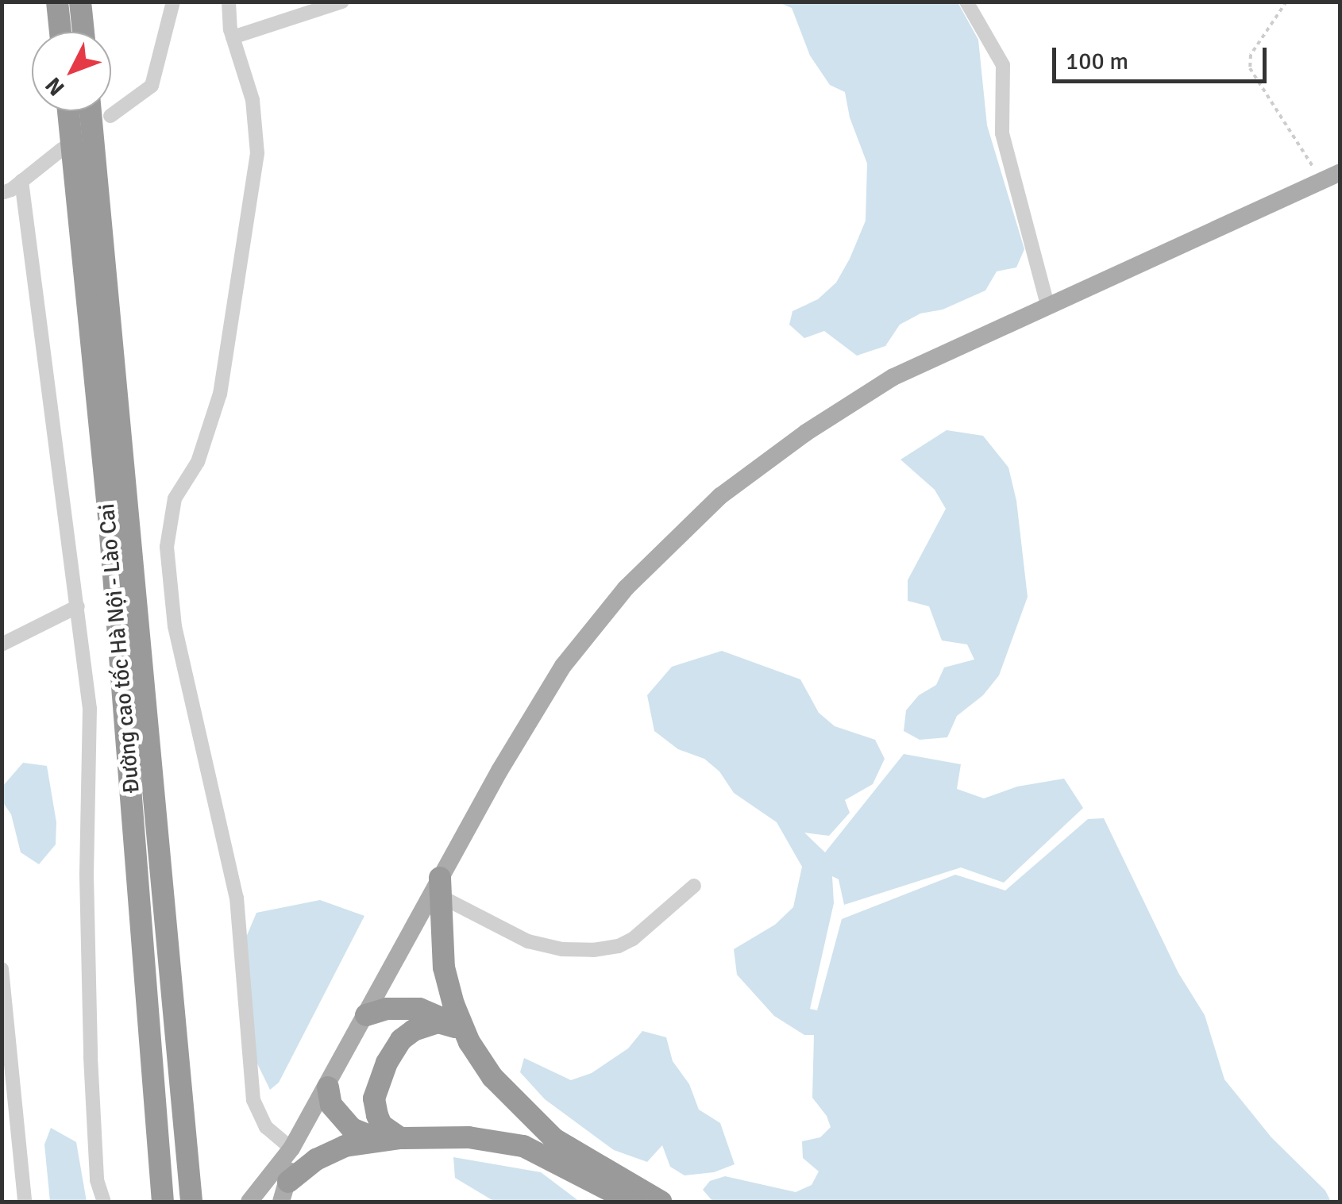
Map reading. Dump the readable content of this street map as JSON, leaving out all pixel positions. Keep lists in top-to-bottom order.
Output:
{
  "streets": {
    "highway": ["Đường cao tốc Hà Nội - Lào Cai"]
  },
  "scale_bar": "100 m",
  "north": "bottom left"
}
